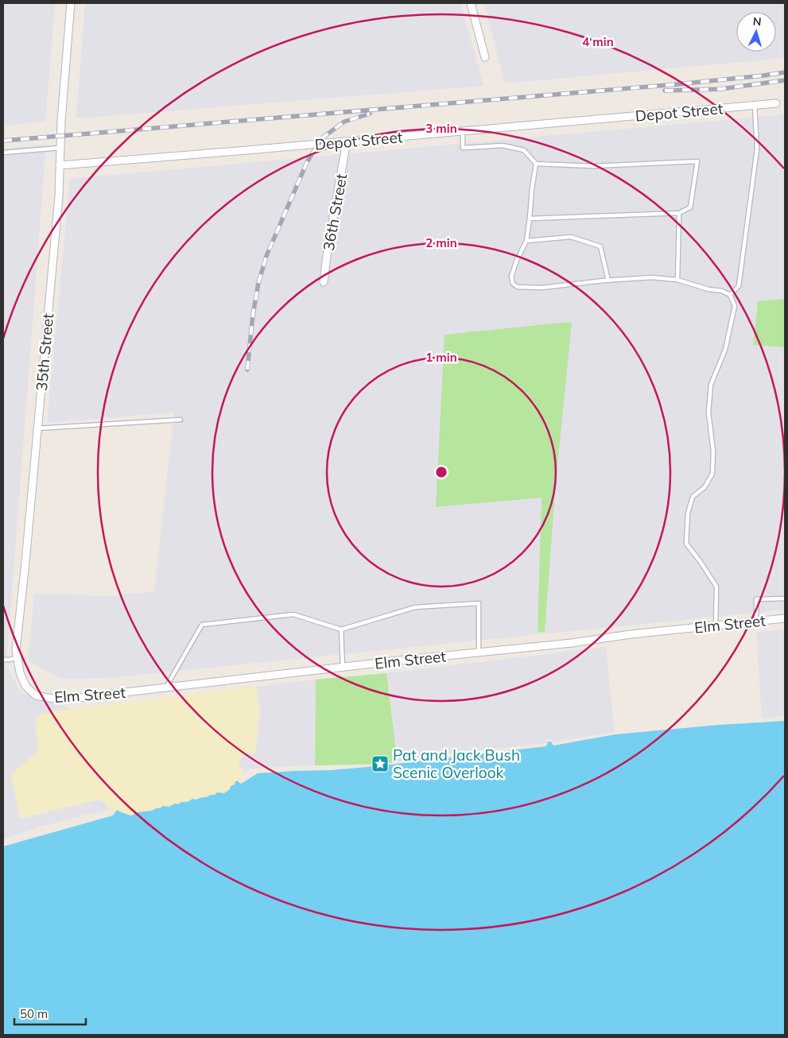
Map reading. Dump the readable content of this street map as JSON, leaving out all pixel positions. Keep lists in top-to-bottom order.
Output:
{
  "streets": {
    "street": [
      "Depot Street",
      "36th Street",
      "35th Street",
      "Elm Street"
    ]
  },
  "crossings": [
    ["Depot Street", "36th Street"],
    ["Depot Street", "35th Street"],
    ["35th Street", "Elm Street"]
  ],
  "places": {
    "place": ["Pat and Jack Bush Scenic Overlook"]
  },
  "scale_bar": "50 m",
  "north": "top",
  "rings": [
    "4 min",
    "3 min",
    "2 min",
    "1 min"
  ]
}
